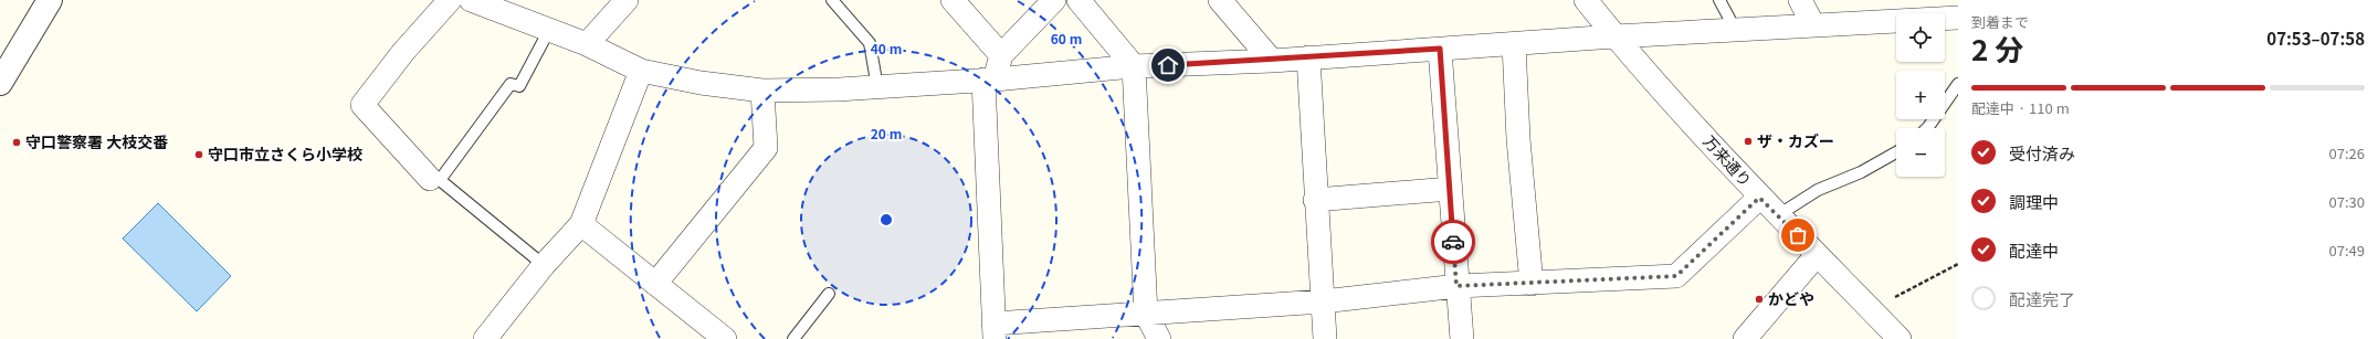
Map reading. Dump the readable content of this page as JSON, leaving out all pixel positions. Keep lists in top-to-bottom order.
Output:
{
  "streets": {
    "street": ["万来通り"]
  },
  "places": [
    "ザ・カズー",
    "守口警察署 大枝交番",
    "守口市立さくら小学校",
    "かどや"
  ],
  "page": {
    "heading": ["2 分", "到着まで", "07:53–07:58"],
    "map_buttons": ["+", "−"],
    "bar": "配達中 · 110 m",
    "list": [
      ["受付済み", "07:26"],
      ["調理中", "07:30"],
      ["配達中", "07:49"],
      "配達完了"
    ]
  },
  "rings": ["60 m", "40 m", "20 m"]
}
